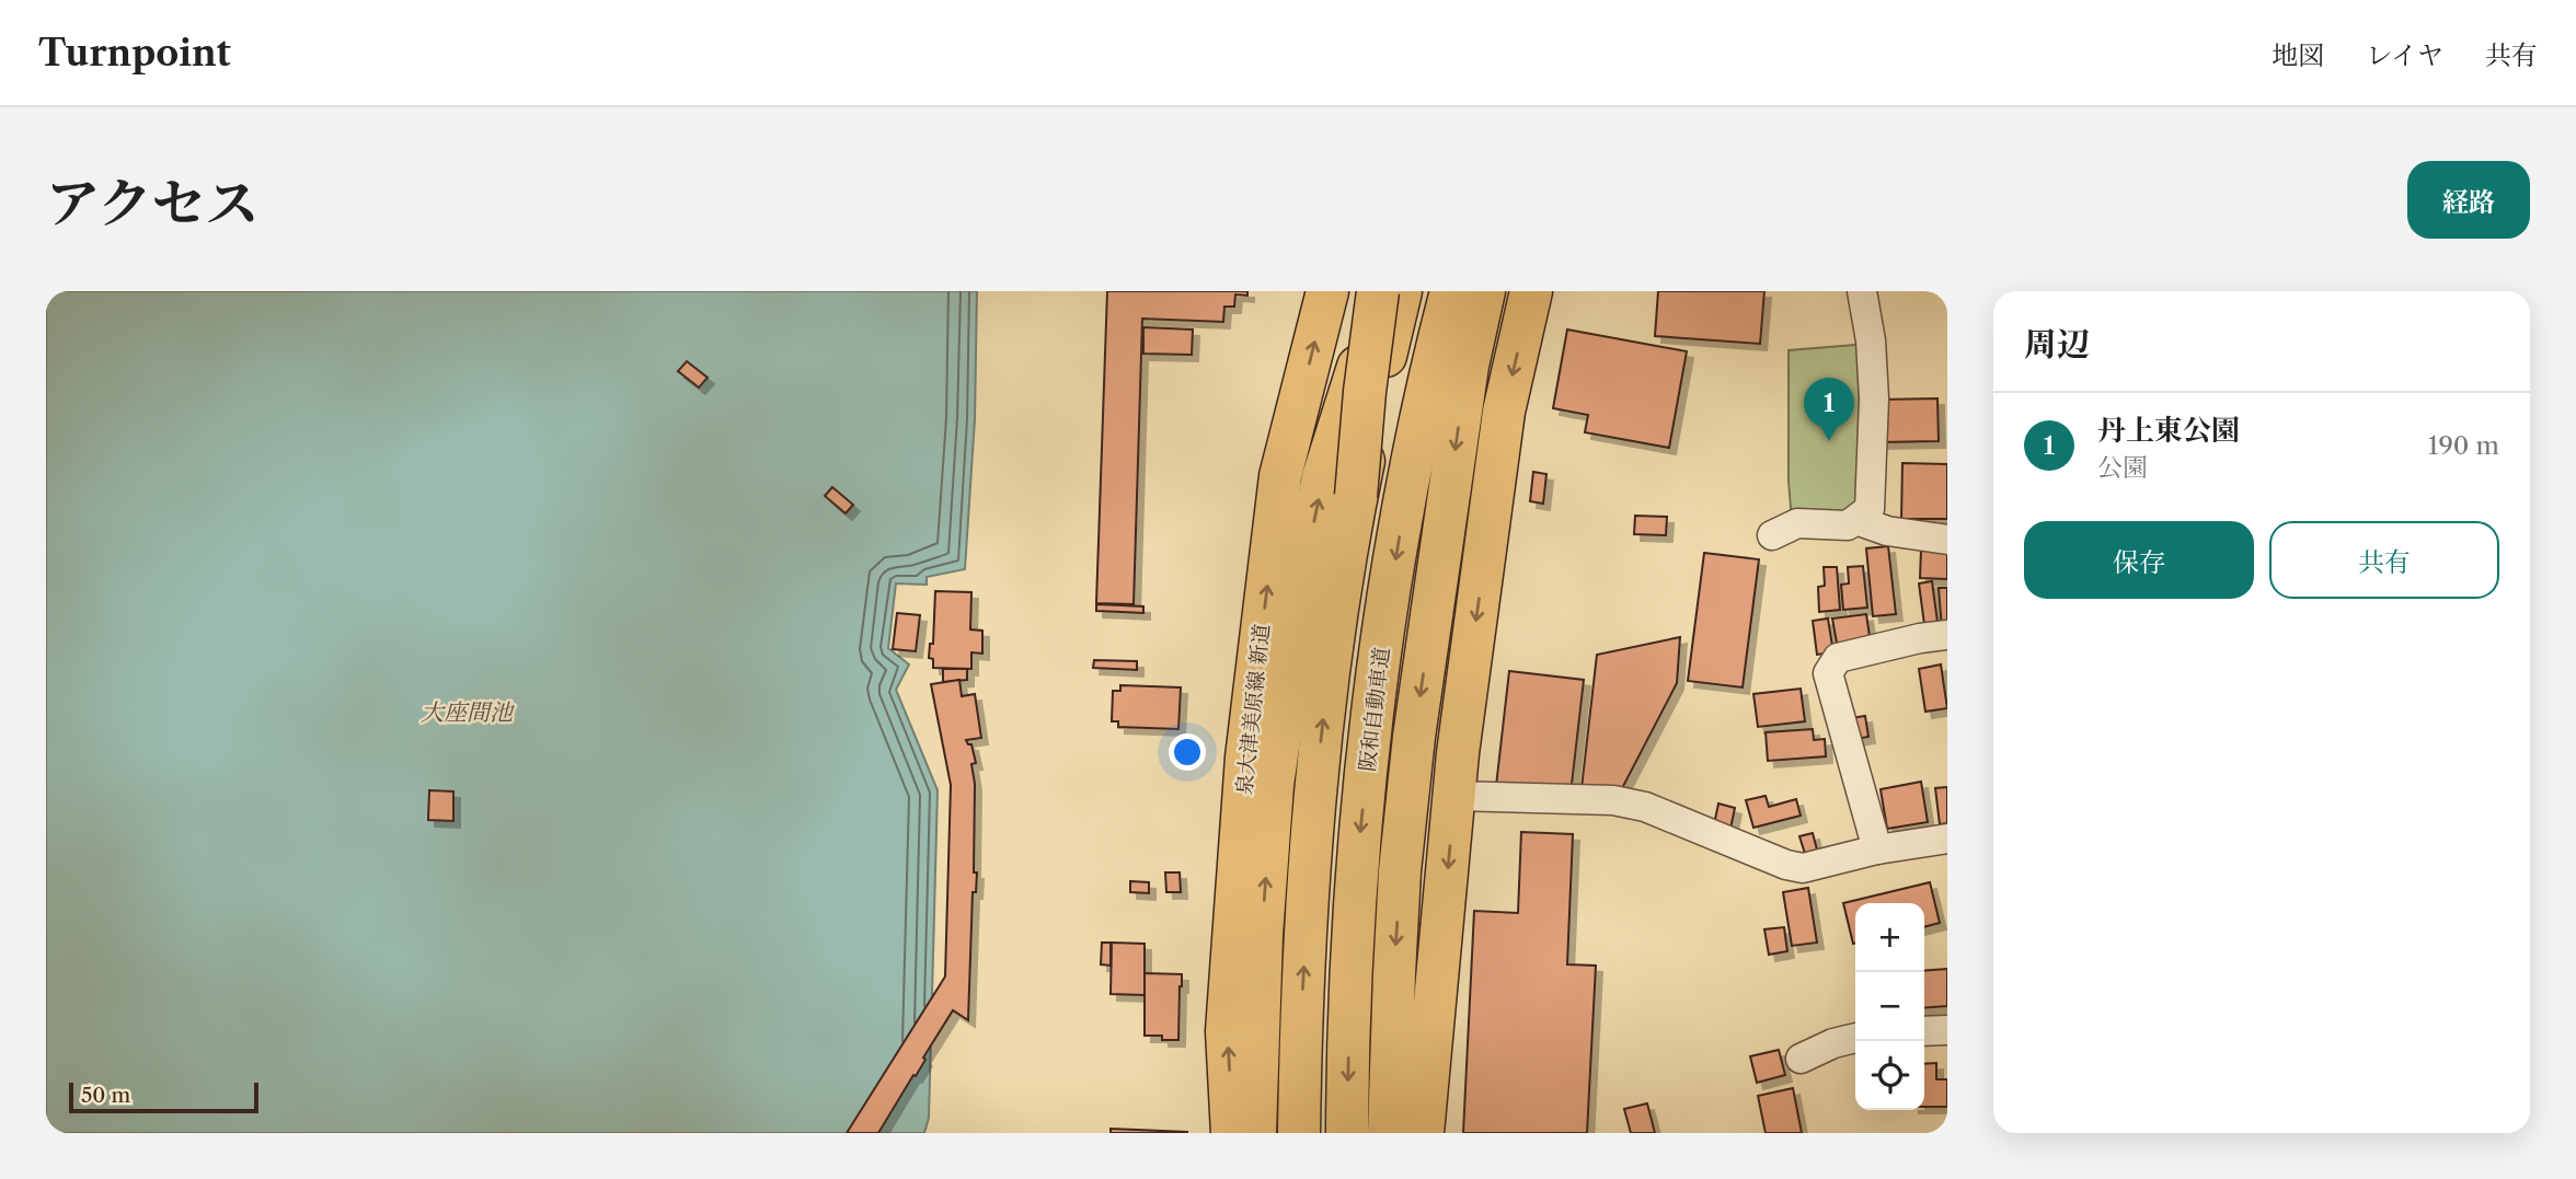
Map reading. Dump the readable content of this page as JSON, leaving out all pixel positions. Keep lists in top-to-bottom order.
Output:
{
  "streets": {
    "main road": ["泉大津美原線 新道", "阪和自動車道"]
  },
  "water": ["大座間池"],
  "scale_bar": "50 m",
  "page": {
    "header": "Turnpoint",
    "nav": ["地図", "レイヤ", "共有"],
    "title": "アクセス",
    "buttons": [
      "経路",
      ["保存", "共有"]
    ],
    "heading": "周辺",
    "pins": "1",
    "list": [
      {
        "mark": "1",
        "name": "丹上東公園",
        "note": "公園",
        "value": "190 m"
      }
    ],
    "map_buttons": ["+", "−"],
    "scale": "50 m"
  }
}
